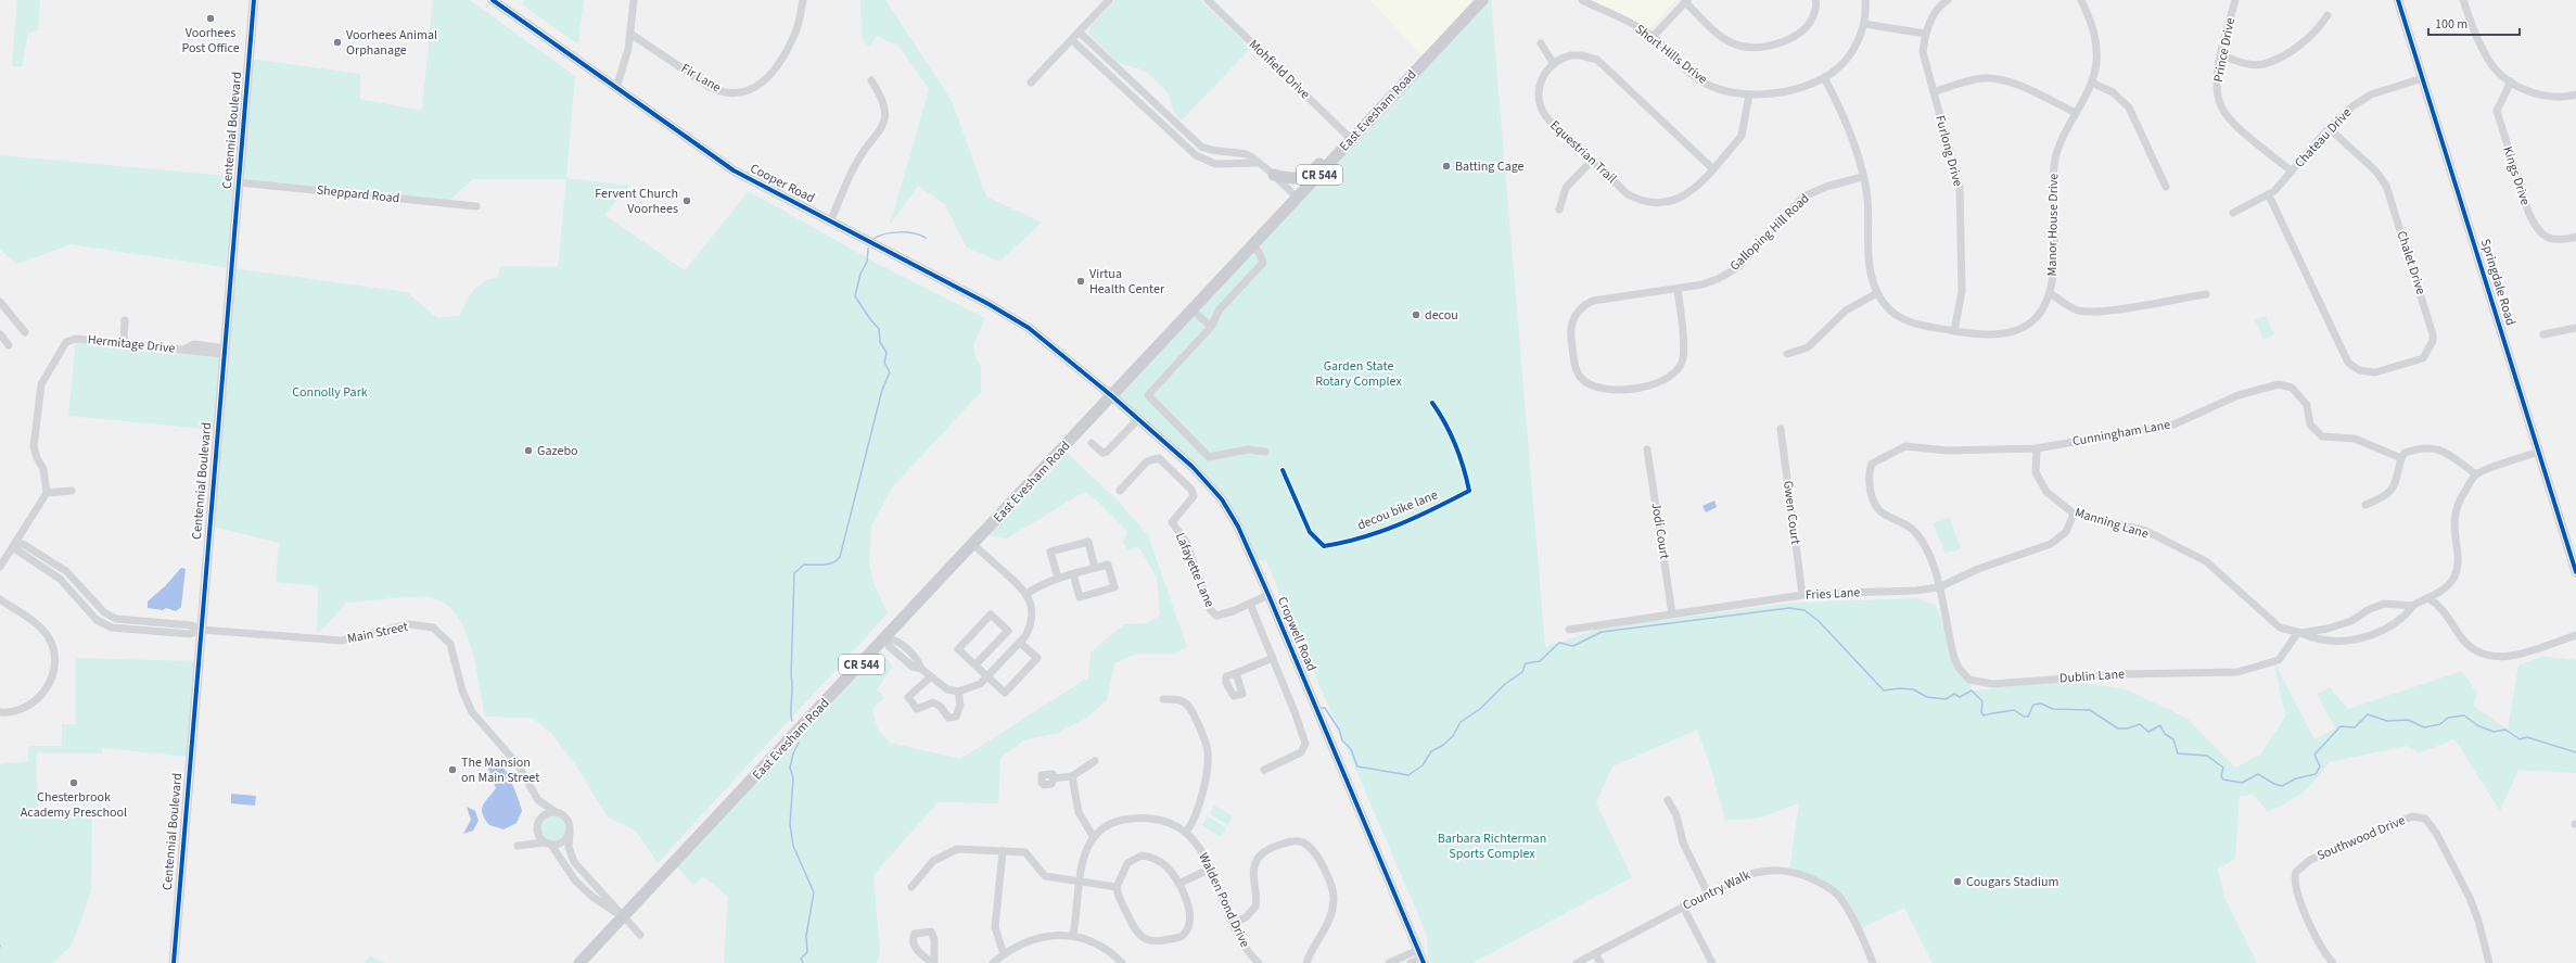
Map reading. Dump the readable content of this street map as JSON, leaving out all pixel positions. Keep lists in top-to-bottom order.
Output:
{
  "streets": {
    "main road": [
      "East Evesham Road",
      "Centennial Boulevard",
      "CR 544",
      "Cooper Road",
      "Springdale Road",
      "Cropwell Road"
    ],
    "street": [
      "Prince Drive",
      "Short Hills Drive",
      "Mohfield Drive",
      "Fir Lane",
      "Chateau Drive",
      "Furlong Drive",
      "Equestrian Trail",
      "Kings Drive",
      "Sheppard Road",
      "Manor House Drive",
      "Galloping Hill Road",
      "Chalet Drive",
      "Hermitage Drive",
      "Cunningham Lane",
      "Gwen Court",
      "Manning Lane",
      "Jodi Court",
      "Lafayette Lane",
      "Fries Lane",
      "Main Street",
      "Dublin Lane",
      "Southwood Drive",
      "Country Walk",
      "Walden Pond Drive"
    ],
    "cycle path": ["decou bike lane"]
  },
  "crossings": [
    ["Prince Drive", "Chateau Drive"],
    ["Short Hills Drive", "Equestrian Trail"],
    ["Short Hills Drive", "Manor House Drive"],
    ["Mohfield Drive", "East Evesham Road"],
    ["East Evesham Road", "Cropwell Road"],
    ["Centennial Boulevard", "Sheppard Road"],
    ["Centennial Boulevard", "Hermitage Drive"],
    ["Centennial Boulevard", "Main Street"],
    ["Chateau Drive", "Chalet Drive"],
    ["Chateau Drive", "Springdale Road"],
    ["Furlong Drive", "Manor House Drive"],
    ["Cooper Road", "Cropwell Road"],
    ["Manor House Drive", "Galloping Hill Road"],
    ["Cunningham Lane", "Manning Lane"],
    ["Cunningham Lane", "Fries Lane"],
    ["Cunningham Lane", "Dublin Lane"],
    ["Gwen Court", "Fries Lane"],
    ["Manning Lane", "Fries Lane"],
    ["Manning Lane", "Dublin Lane"],
    ["Jodi Court", "Fries Lane"],
    ["Lafayette Lane", "Cropwell Road"],
    ["Fries Lane", "Dublin Lane"]
  ],
  "parks": ["Garden State Rotary Complex", "Connolly Park", "Barbara Richterman Sports Complex"],
  "places": [
    "Voorhees Post Office",
    "Voorhees Animal Orphanage",
    "Batting Cage",
    "Fervent Church Voorhees",
    "Virtua Health Center",
    "decou",
    "Gazebo",
    "The Mansion on Main Street",
    "Chesterbrook Academy Preschool",
    "Cougars Stadium"
  ],
  "scale_bar": "100 m"
}
